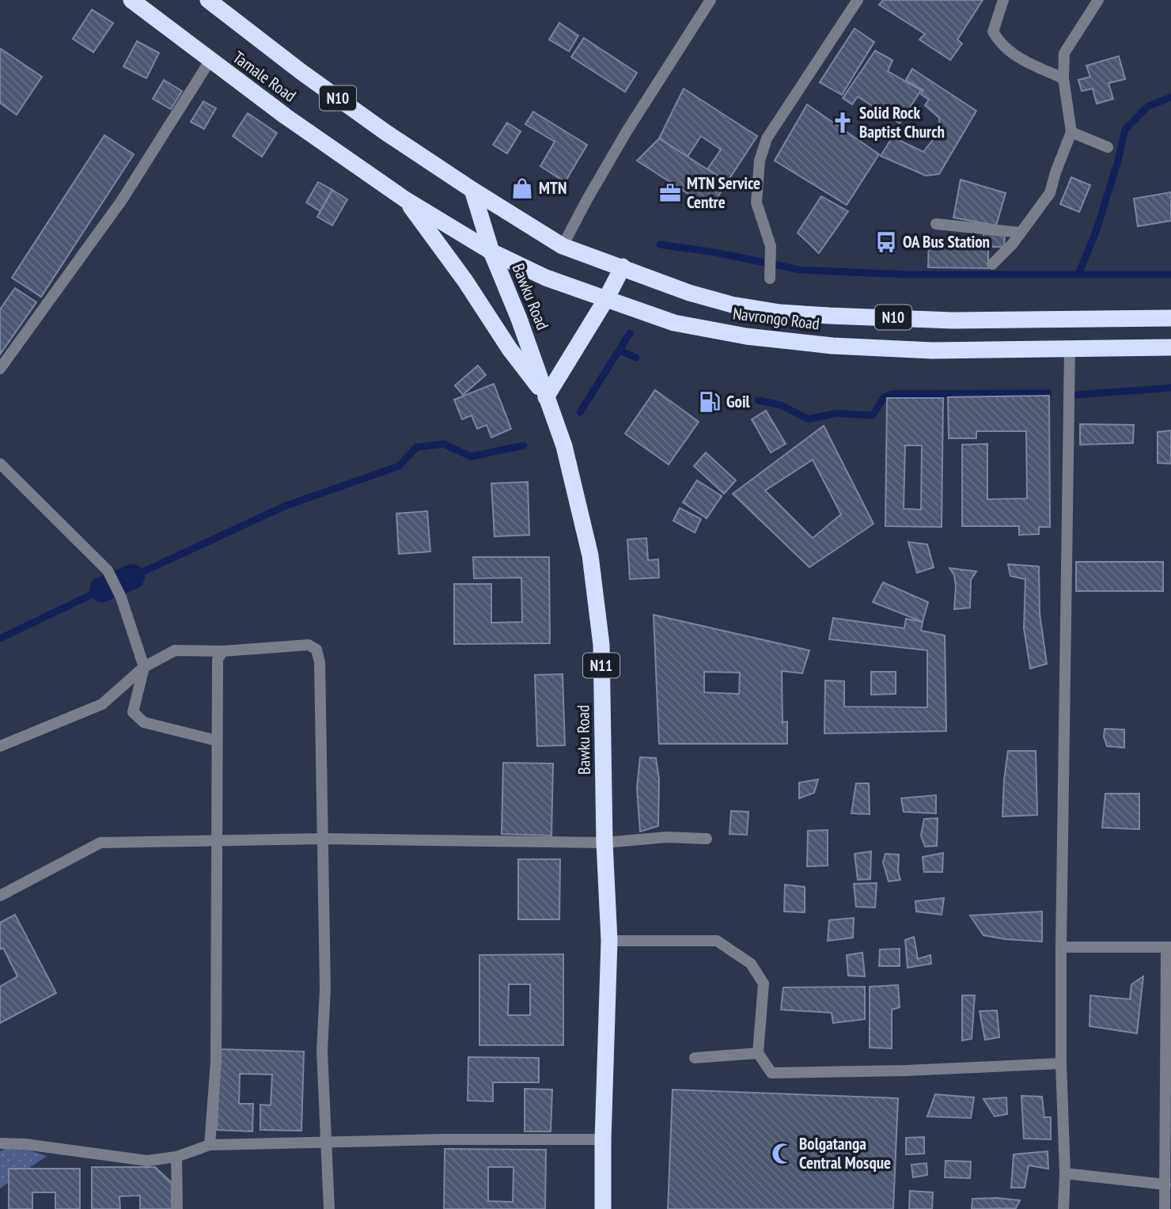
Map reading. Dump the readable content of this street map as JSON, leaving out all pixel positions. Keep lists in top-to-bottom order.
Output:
{
  "streets": {
    "highway": [
      "Tamale Road",
      "N10",
      "Bawku Road",
      "Navrongo Road",
      "N11"
    ]
  },
  "crossings": [
    ["Tamale Road", "Bawku Road"],
    ["Tamale Road", "Navrongo Road"],
    ["Tamale Road", "N11"],
    ["Bawku Road", "Navrongo Road"],
    ["Bawku Road", "N11"],
    ["Navrongo Road", "N11"]
  ],
  "places": {
    "church": ["Solid Rock Baptist Church"],
    "shop": ["MTN"],
    "office": ["MTN Service Centre"],
    "bus stop": ["OA Bus Station"],
    "fuel station": ["Goil"],
    "mosque": ["Bolgatanga Central Mosque"]
  }
}
